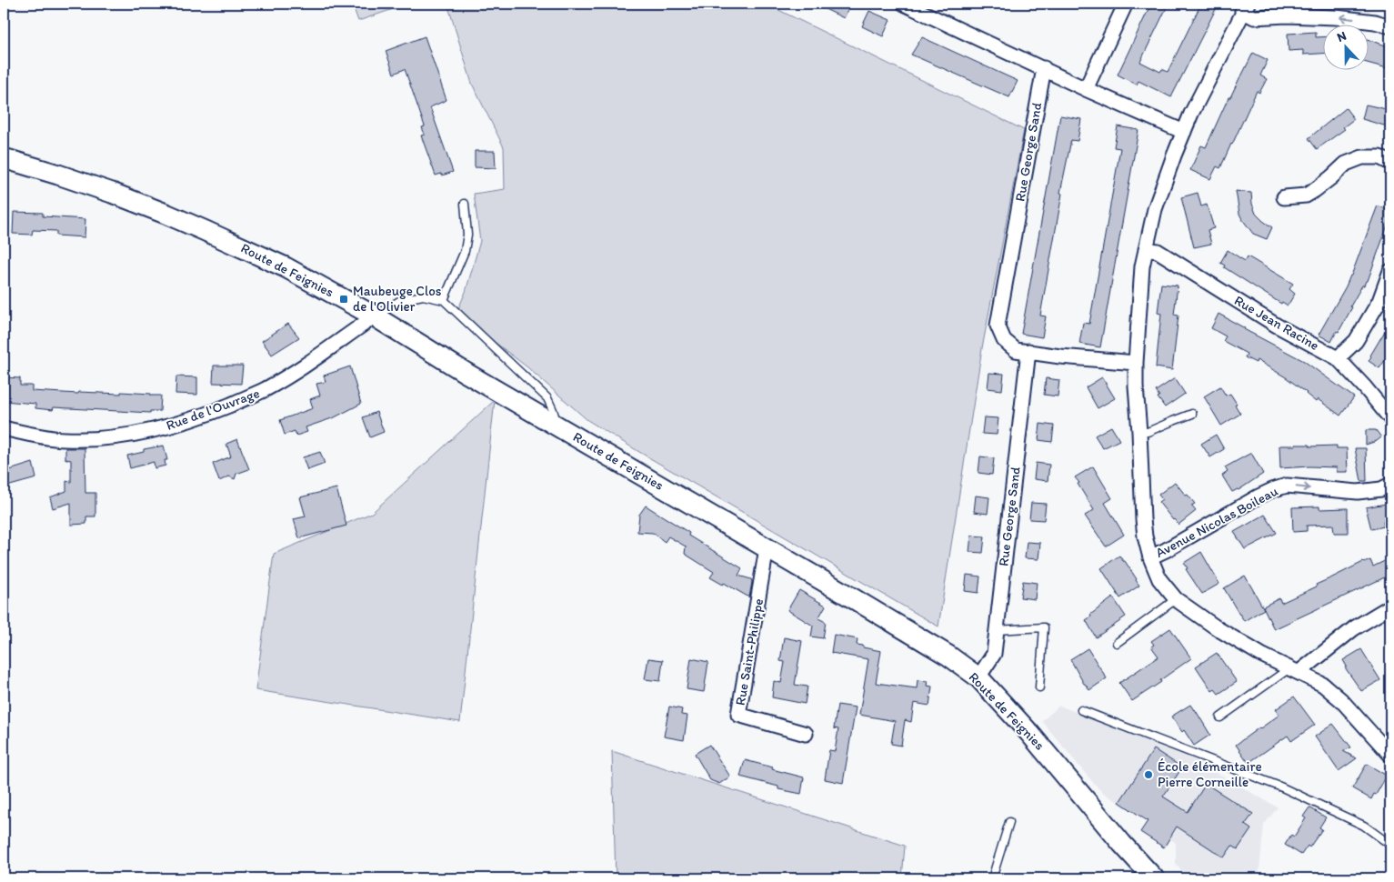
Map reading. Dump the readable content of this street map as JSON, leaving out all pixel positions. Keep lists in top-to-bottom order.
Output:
{
  "streets": {
    "street": [
      "Rue George Sand",
      "Route de Feignies",
      "Rue Jean Racine",
      "Rue de l'Ouvrage",
      "Avenue Nicolas Boileau",
      "Rue Saint-Philippe"
    ]
  },
  "crossings": [
    ["Rue George Sand", "Route de Feignies"],
    ["Route de Feignies", "Rue de l'Ouvrage"],
    ["Route de Feignies", "Rue Saint-Philippe"]
  ],
  "one_way": ["Avenue Nicolas Boileau"],
  "places": {
    "transit": ["Maubeuge Clos de l'Olivier"],
    "other": ["École élémentaire Pierre Corneille"]
  },
  "north": "top"
}
